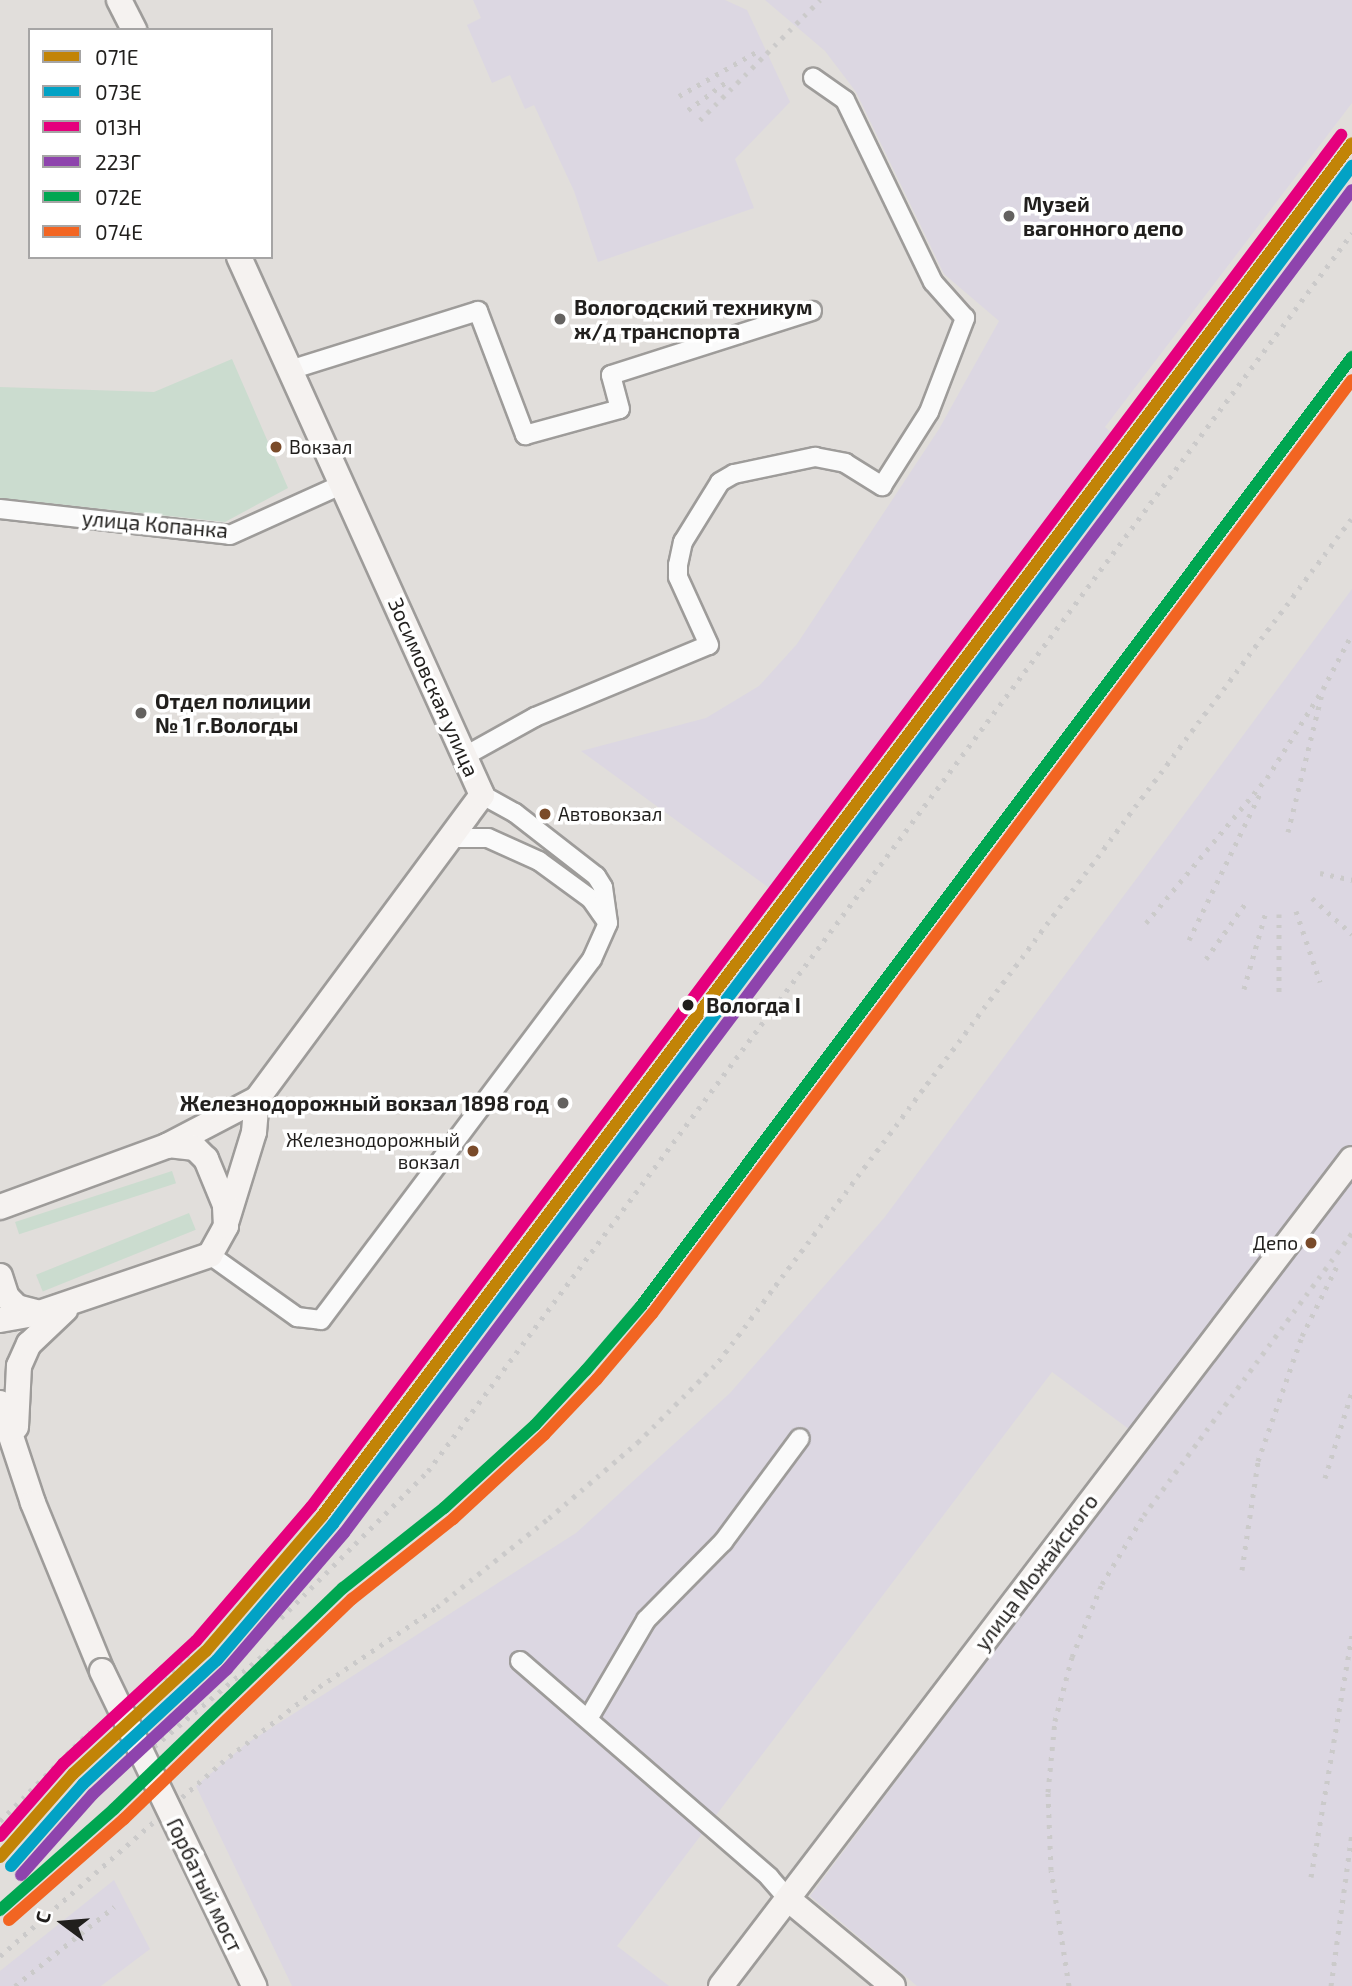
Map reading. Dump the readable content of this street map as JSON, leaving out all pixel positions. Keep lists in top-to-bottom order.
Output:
{
  "streets": {
    "main road": ["Зосимовская улица", "улица Можайского", "Горбатый мост"],
    "street": ["улица Копанка"]
  },
  "crossings": [
    ["улица Копанка", "Зосимовская улица"]
  ],
  "places": [
    "Музей вагонного депо",
    "Вологодский техникум ж/д транспорта",
    "Вокзал",
    "Отдел полиции № 1 г.Вологды",
    "Автовокзал",
    "Вологда I",
    "Железнодорожный вокзал 1898 год",
    "Железнодорожный вокзал",
    "Депо"
  ],
  "lines": [
    "transit line 013Н",
    "transit line 071Е",
    "transit line 073Е",
    "transit line 223Г",
    "transit line 072Е",
    "transit line 074Е"
  ],
  "legend": [
    "071Е",
    "073Е",
    "013Н",
    "223Г",
    "072Е",
    "074Е"
  ],
  "north": "left"
}
